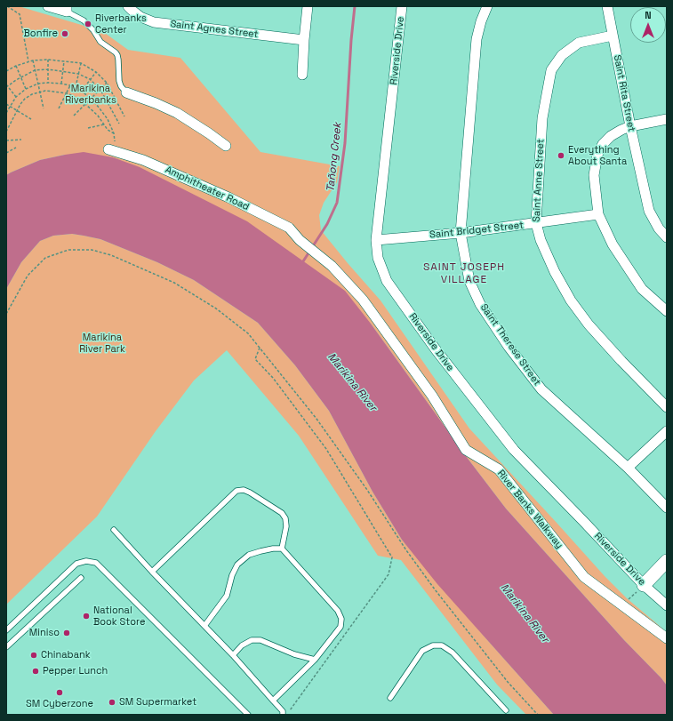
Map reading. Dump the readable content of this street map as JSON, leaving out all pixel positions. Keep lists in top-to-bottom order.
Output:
{
  "streets": {
    "street": [
      "Saint Agnes Street",
      "Riverside Drive",
      "Saint Rita Street",
      "Saint Anne Street",
      "Amphitheater Road",
      "Saint Bridget Street",
      "Saint Therese Street",
      "River Banks Walkway"
    ]
  },
  "crossings": [
    ["Riverside Drive", "Saint Bridget Street"],
    ["Saint Rita Street", "Saint Anne Street"],
    ["Saint Anne Street", "Saint Bridget Street"],
    ["Amphitheater Road", "River Banks Walkway"],
    ["Saint Bridget Street", "Saint Therese Street"]
  ],
  "districts": ["SAINT JOSEPH VILLAGE"],
  "water": ["Tañong Creek", "Marikina River"],
  "parks": ["Marikina Riverbanks", "Marikina River Park"],
  "places": [
    "Riverbanks Center",
    "Bonfire",
    "Everything About Santa",
    "National Book Store",
    "Miniso",
    "Chinabank",
    "Pepper Lunch",
    "SM Cyberzone",
    "SM Supermarket"
  ],
  "north": "top"
}
